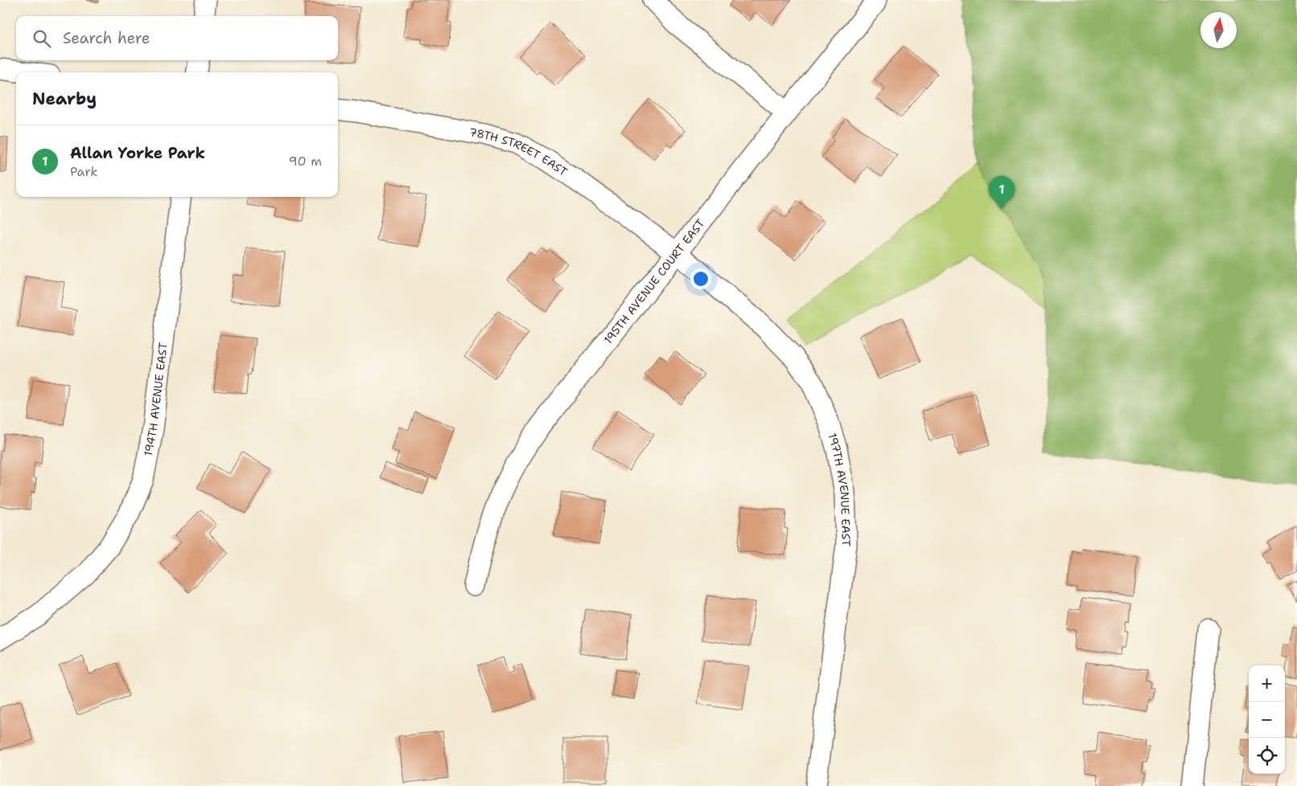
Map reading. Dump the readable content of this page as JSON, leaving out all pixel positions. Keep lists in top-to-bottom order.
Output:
{
  "streets": {
    "street": [
      "78TH STREET EAST",
      "195TH AVENUE COURT EAST",
      "194TH AVENUE EAST",
      "197TH AVENUE EAST"
    ]
  },
  "crossings": [
    ["78TH STREET EAST", "195TH AVENUE COURT EAST"],
    ["78TH STREET EAST", "197TH AVENUE EAST"],
    ["195TH AVENUE COURT EAST", "197TH AVENUE EAST"]
  ],
  "north": "top",
  "page": {
    "search": "Search here",
    "heading": "Nearby",
    "list": [
      {
        "mark": "1",
        "name": "Allan Yorke Park",
        "note": "Park",
        "value": "90 m"
      }
    ],
    "pins": "1",
    "map_buttons": ["+", "−"]
  }
}
